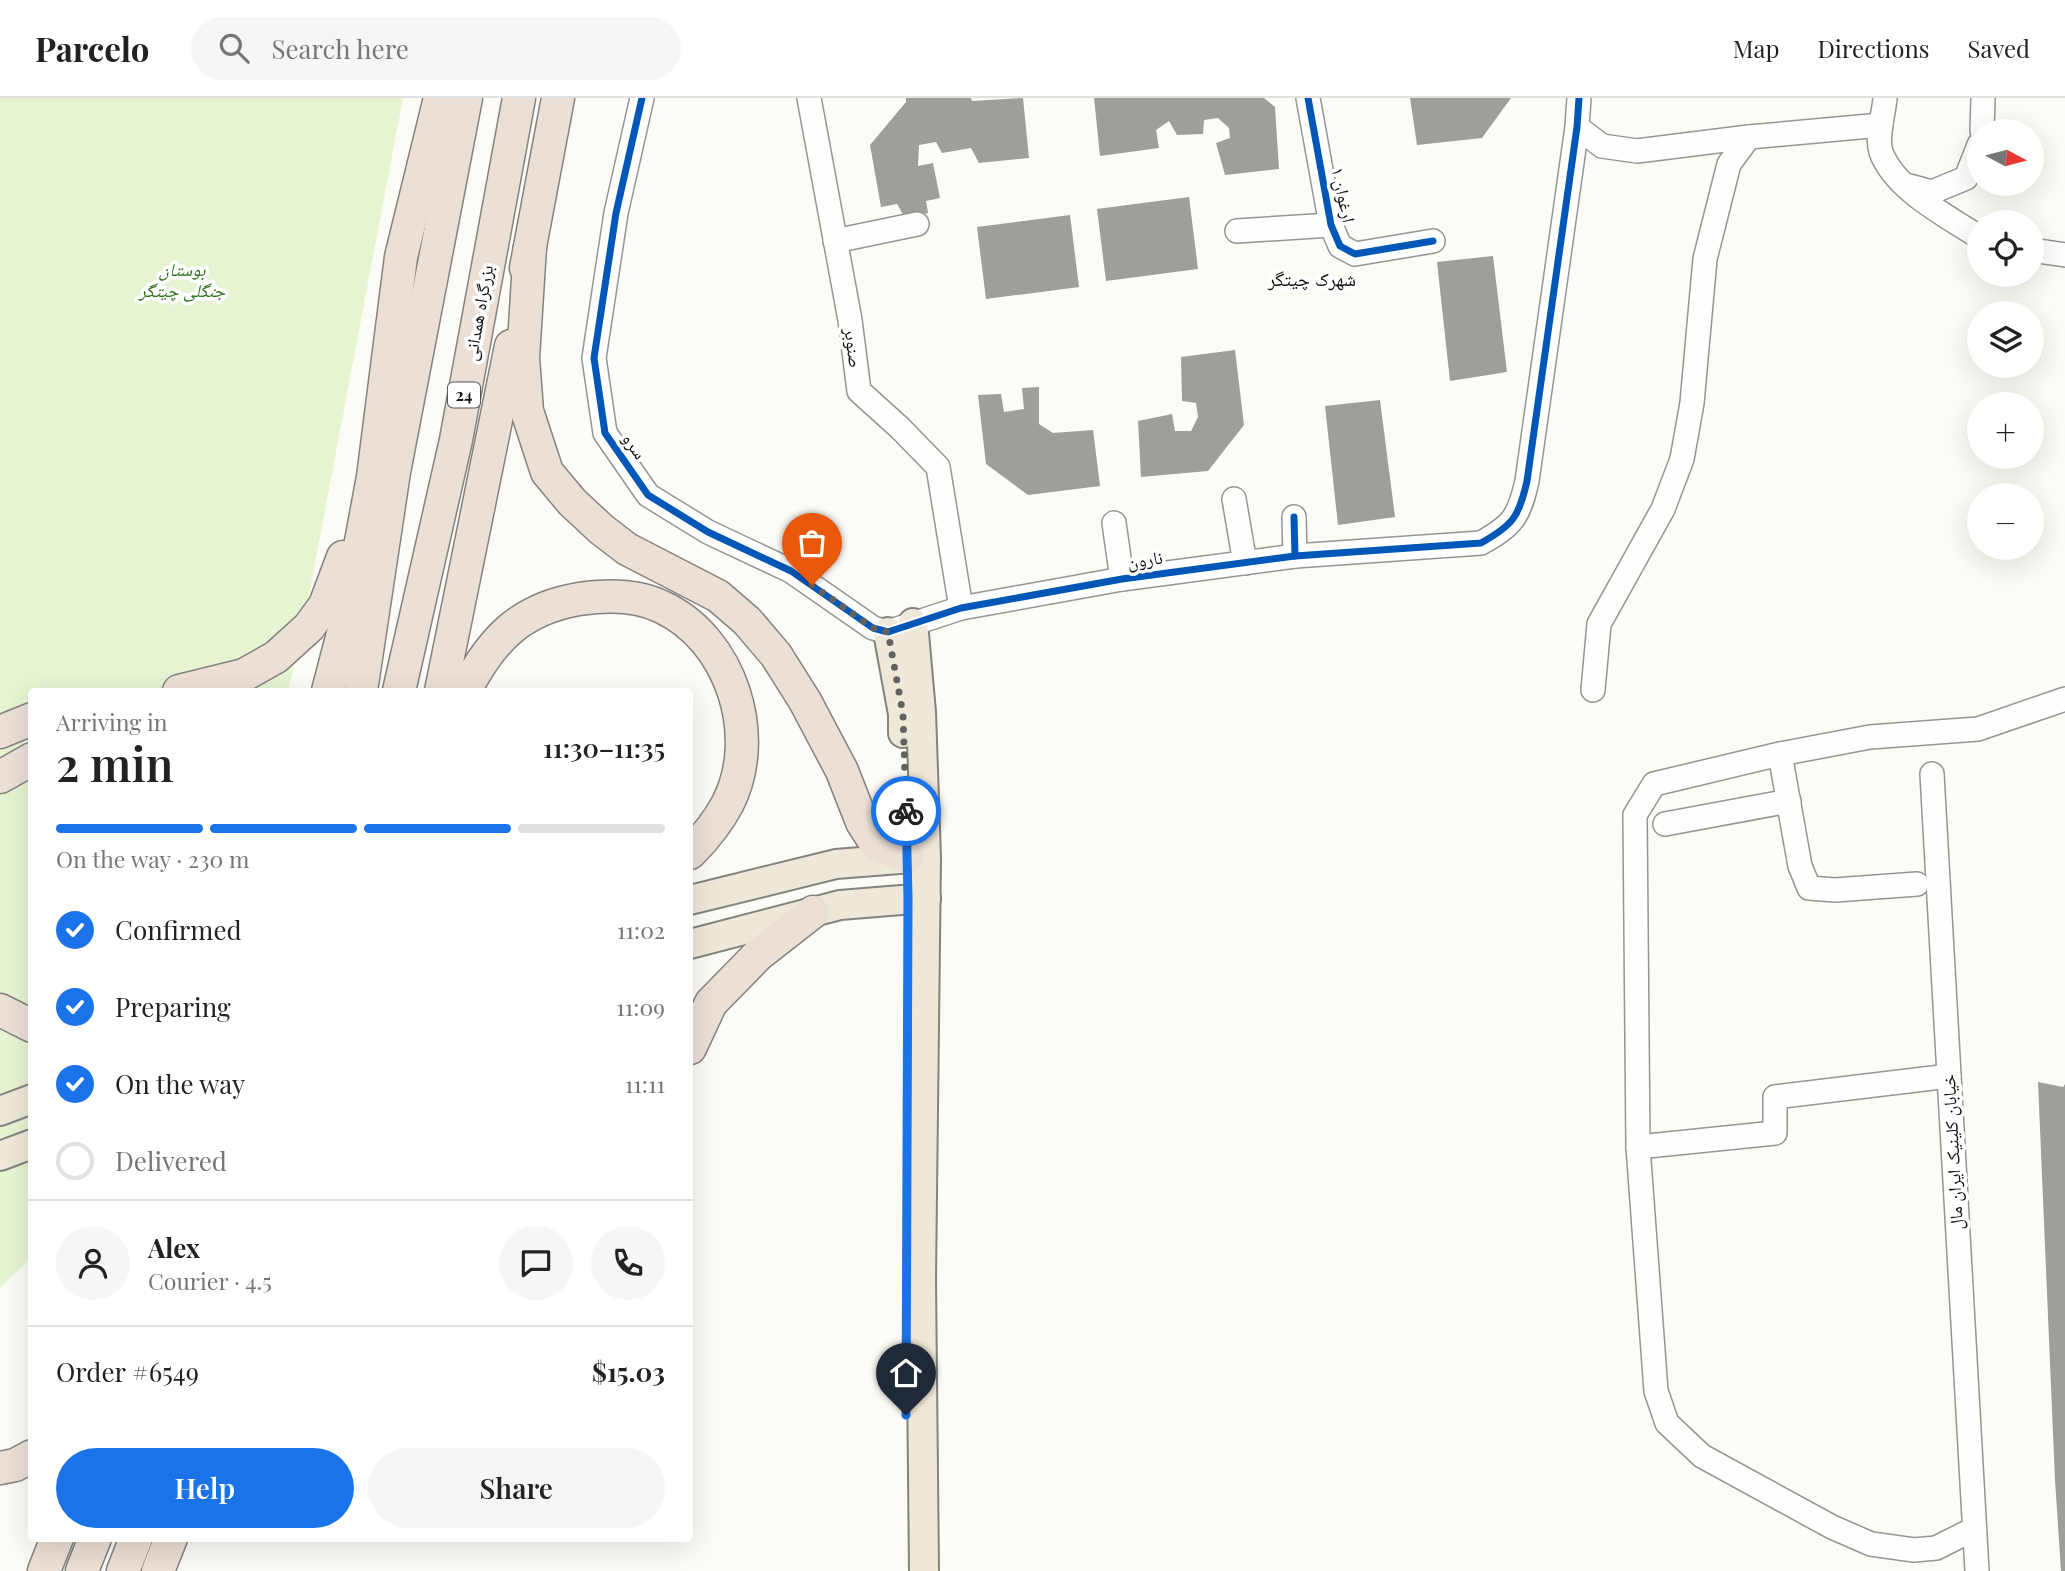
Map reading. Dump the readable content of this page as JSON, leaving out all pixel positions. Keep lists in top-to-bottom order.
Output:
{
  "streets": {
    "highway": ["بزرگراه همدانی", "24"],
    "street": [
      "ارغوان ۱",
      "صنوبر",
      "سرو",
      "نارون",
      "خیابان کلینیک ایران مال"
    ]
  },
  "crossings": [
    ["صنوبر", "نارون"],
    ["سرو", "نارون"]
  ],
  "districts": ["شهرک چیتگر"],
  "parks": ["بوستان جنگلی چیتگر"],
  "north": "right",
  "page": {
    "header": "Parcelo",
    "search": "Search here",
    "nav": ["Map", "Directions", "Saved"],
    "map_buttons": ["+", "−"],
    "heading": ["2 min", "Arriving in", "11:30–11:35"],
    "panel": [
      "Alex",
      "Courier · 4.5",
      "Order #6549",
      "$15.03"
    ],
    "bar": "On the way · 230 m",
    "list": [
      ["Confirmed", "11:02"],
      ["Preparing", "11:09"],
      ["On the way", "11:11"],
      "Delivered"
    ],
    "buttons": ["Help", "Share"]
  }
}
